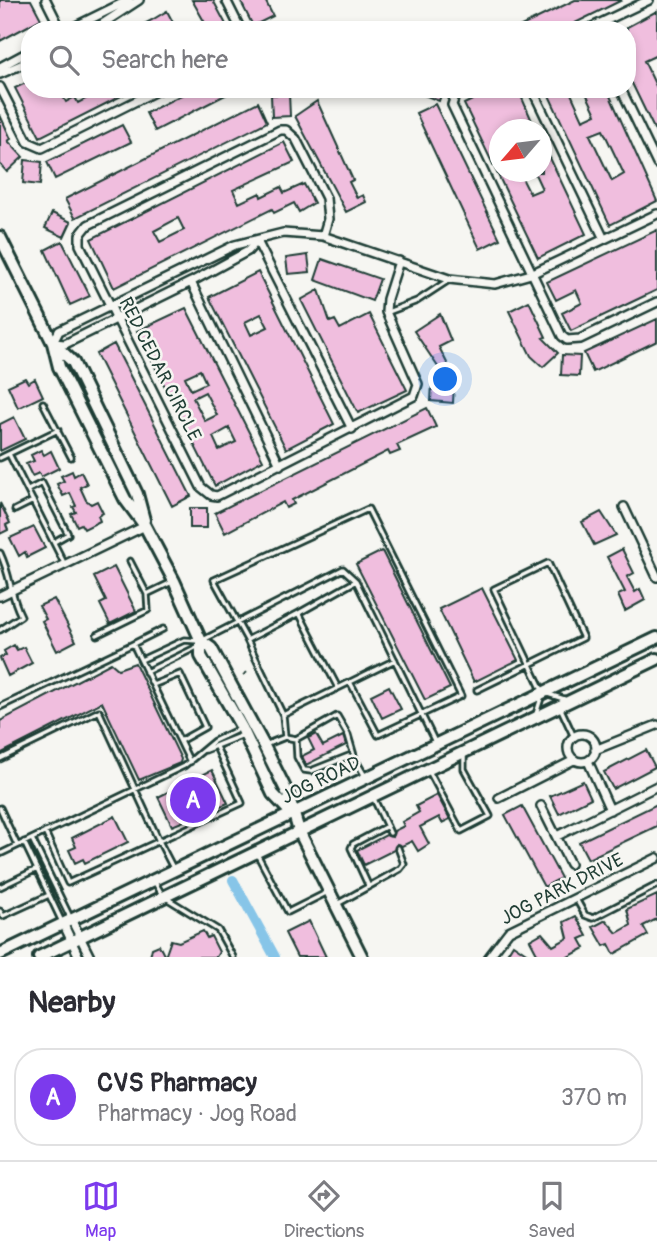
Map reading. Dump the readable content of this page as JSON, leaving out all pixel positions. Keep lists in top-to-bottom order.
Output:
{
  "streets": {
    "main road": ["JOG ROAD"],
    "street": ["RED CEDAR CIRCLE", "JOG PARK DRIVE"]
  },
  "north": "bottom left",
  "page": {
    "search": "Search here",
    "pins": "A",
    "heading": "Nearby",
    "list": [
      {
        "mark": "A",
        "name": "CVS Pharmacy",
        "note": "Pharmacy · Jog Road",
        "value": "370 m"
      }
    ],
    "nav": ["Map", "Directions", "Saved"]
  }
}
